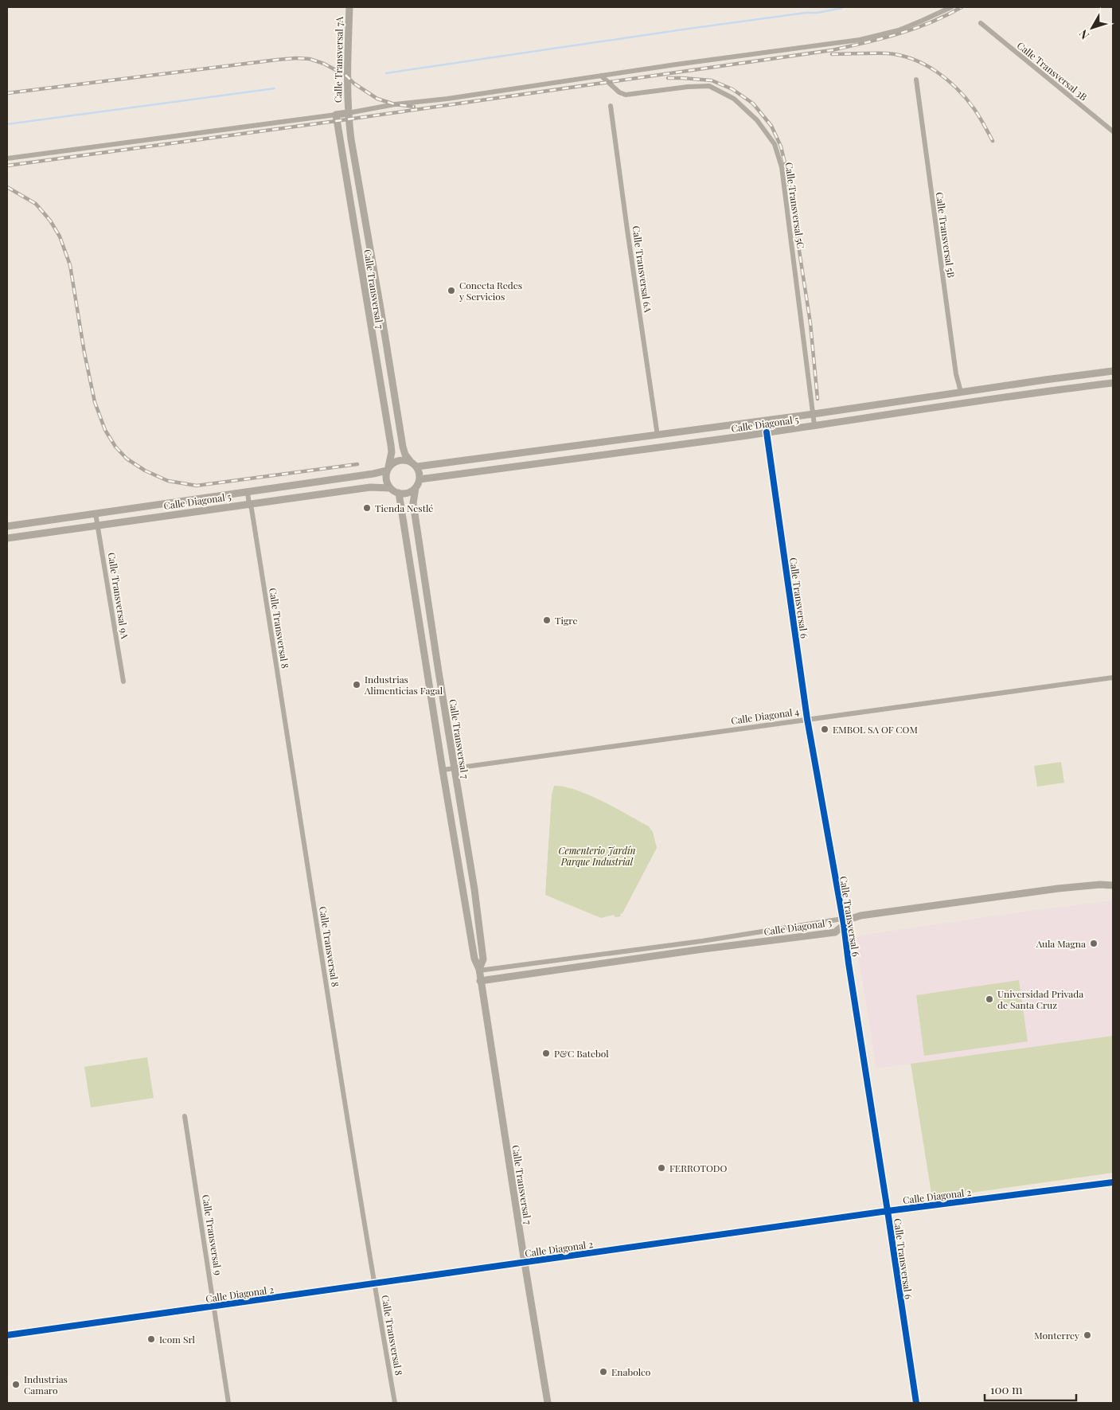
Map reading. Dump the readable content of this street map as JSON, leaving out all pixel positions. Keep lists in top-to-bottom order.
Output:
{
  "streets": {
    "street": [
      "Calle Transversal 7A",
      "Calle Transversal 3B",
      "Calle Transversal 5C",
      "Calle Transversal 5B",
      "Calle Transversal 6A",
      "Calle Transversal 7",
      "Calle Diagonal 5",
      "Calle Transversal 9A",
      "Calle Transversal 6",
      "Calle Transversal 8",
      "Calle Diagonal 4",
      "Calle Diagonal 3",
      "Calle Diagonal 2",
      "Calle Transversal 9"
    ]
  },
  "crossings": [
    ["Calle Transversal 7A", "Calle Transversal 7"],
    ["Calle Transversal 5C", "Calle Diagonal 5"],
    ["Calle Transversal 5B", "Calle Diagonal 5"],
    ["Calle Transversal 6A", "Calle Diagonal 5"],
    ["Calle Transversal 7", "Calle Diagonal 5"],
    ["Calle Transversal 7", "Calle Diagonal 4"],
    ["Calle Transversal 7", "Calle Diagonal 3"],
    ["Calle Transversal 7", "Calle Diagonal 2"],
    ["Calle Diagonal 5", "Calle Transversal 9A"],
    ["Calle Diagonal 5", "Calle Transversal 6"],
    ["Calle Diagonal 5", "Calle Transversal 8"],
    ["Calle Transversal 6", "Calle Diagonal 4"],
    ["Calle Transversal 6", "Calle Diagonal 3"],
    ["Calle Transversal 6", "Calle Diagonal 2"],
    ["Calle Transversal 8", "Calle Diagonal 2"],
    ["Calle Diagonal 2", "Calle Transversal 9"]
  ],
  "parks": ["Cementerio Jardín Parque Industrial"],
  "places": [
    "Conecta Redes y Servicios",
    "Tienda Nestlé",
    "Tigre",
    "Industrias Alimenticias Fagal",
    "EMBOL SA OF COM",
    "Aula Magna",
    "Universidad Privada de Santa Cruz",
    "P&C Batebol",
    "FERROTODO",
    "Monterrey",
    "Icom Srl",
    "Enabolco",
    "Industrias Camaro"
  ],
  "scale_bar": "100 m",
  "north": "bottom left"
}
